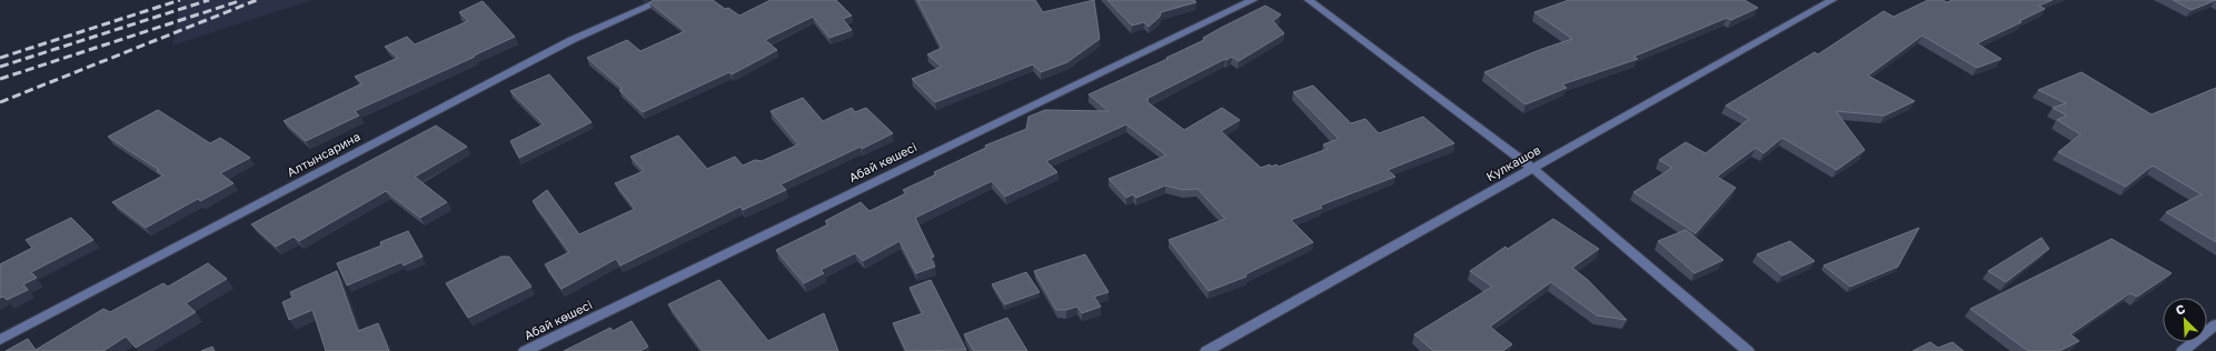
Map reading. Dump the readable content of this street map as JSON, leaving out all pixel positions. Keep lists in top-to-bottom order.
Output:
{
  "streets": {
    "street": ["Алтынсарина", "Абай көшесі", "Кулкашов"]
  },
  "north": "top left"
}
